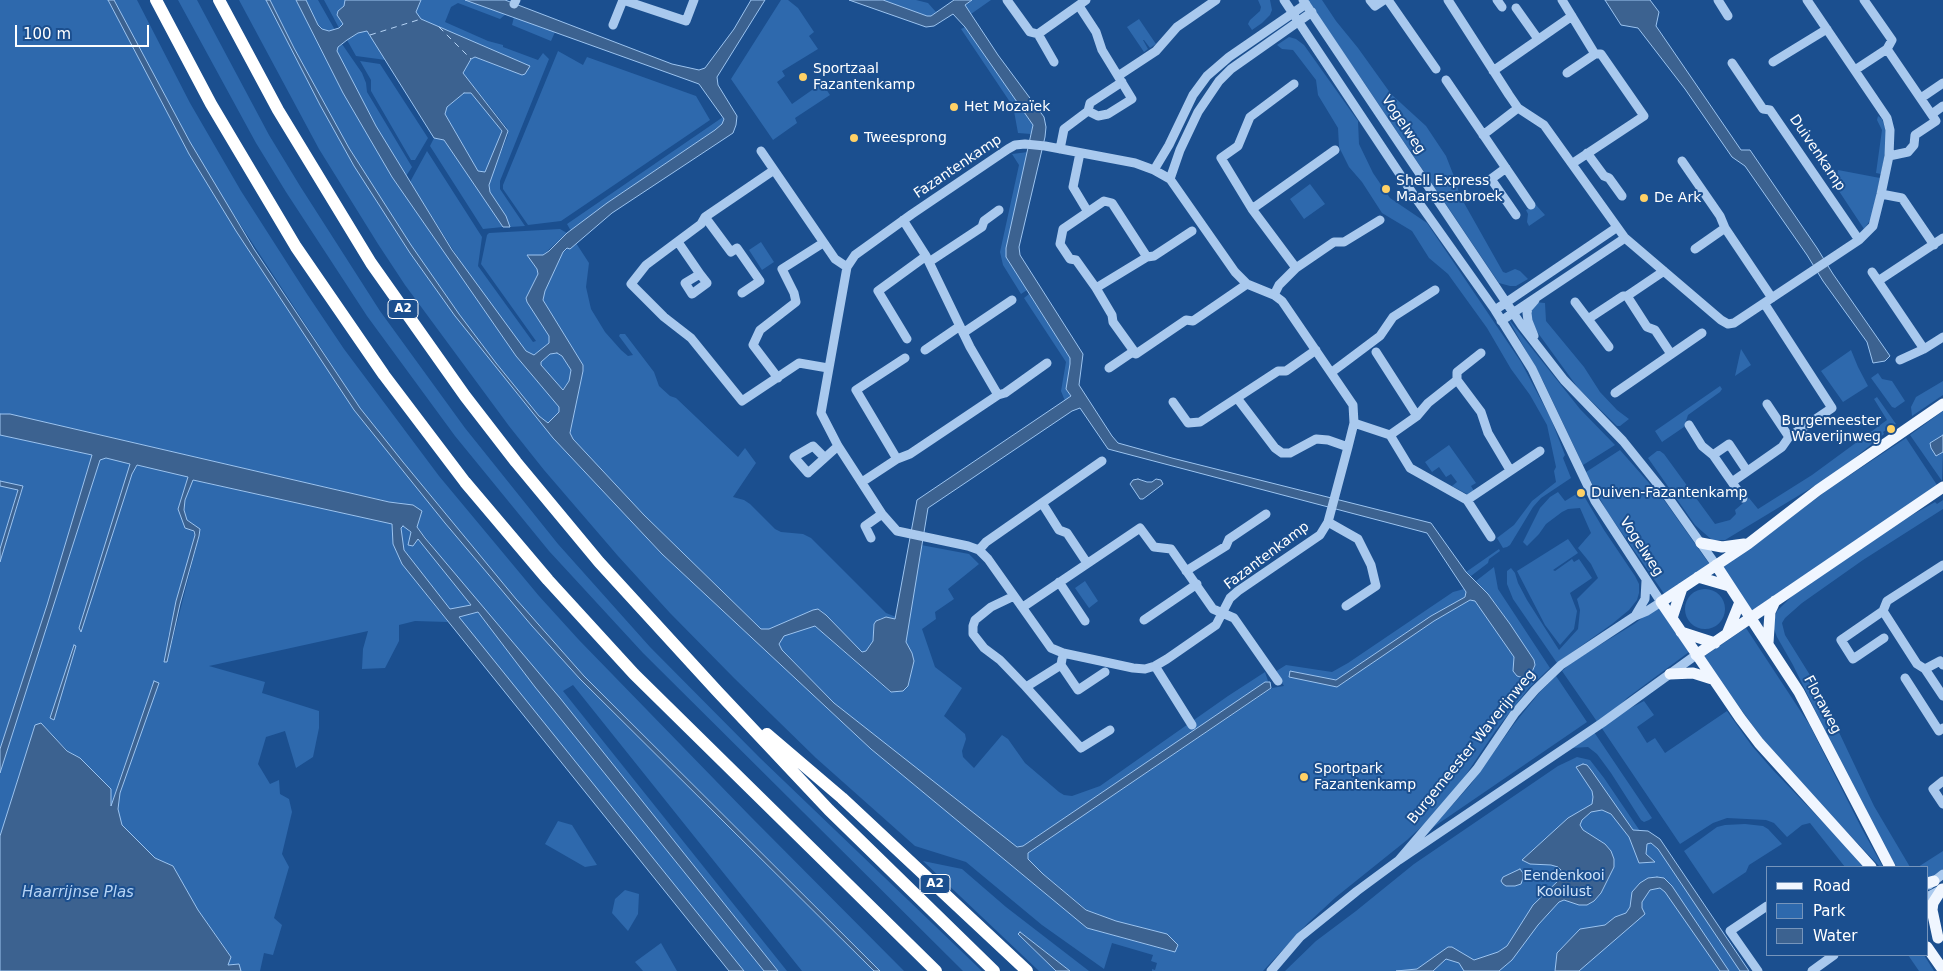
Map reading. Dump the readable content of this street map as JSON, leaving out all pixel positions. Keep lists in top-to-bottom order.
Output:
{
  "streets": {
    "highway": ["A2"],
    "main road": ["Floraweg", "Burgemeester Waverijnweg"],
    "street": ["Vogelweg", "Duivenkamp", "Fazantenkamp"]
  },
  "crossings": [
    ["Vogelweg", "Floraweg"],
    ["Vogelweg", "Burgemeester Waverijnweg"],
    ["Floraweg", "Burgemeester Waverijnweg"]
  ],
  "water": ["Haarrijnse Plas"],
  "parks": ["Eendenkooi Kooilust"],
  "places": [
    "Sportzaal Fazantenkamp",
    "Het Mozaïek",
    "Tweesprong",
    "Shell Express Maarssenbroek",
    "De Ark",
    "Burgemeester Waverijnweg",
    "Duiven-Fazantenkamp",
    "Sportpark Fazantenkamp"
  ],
  "legend": ["Road", "Park", "Water"],
  "scale_bar": "100 m"
}
